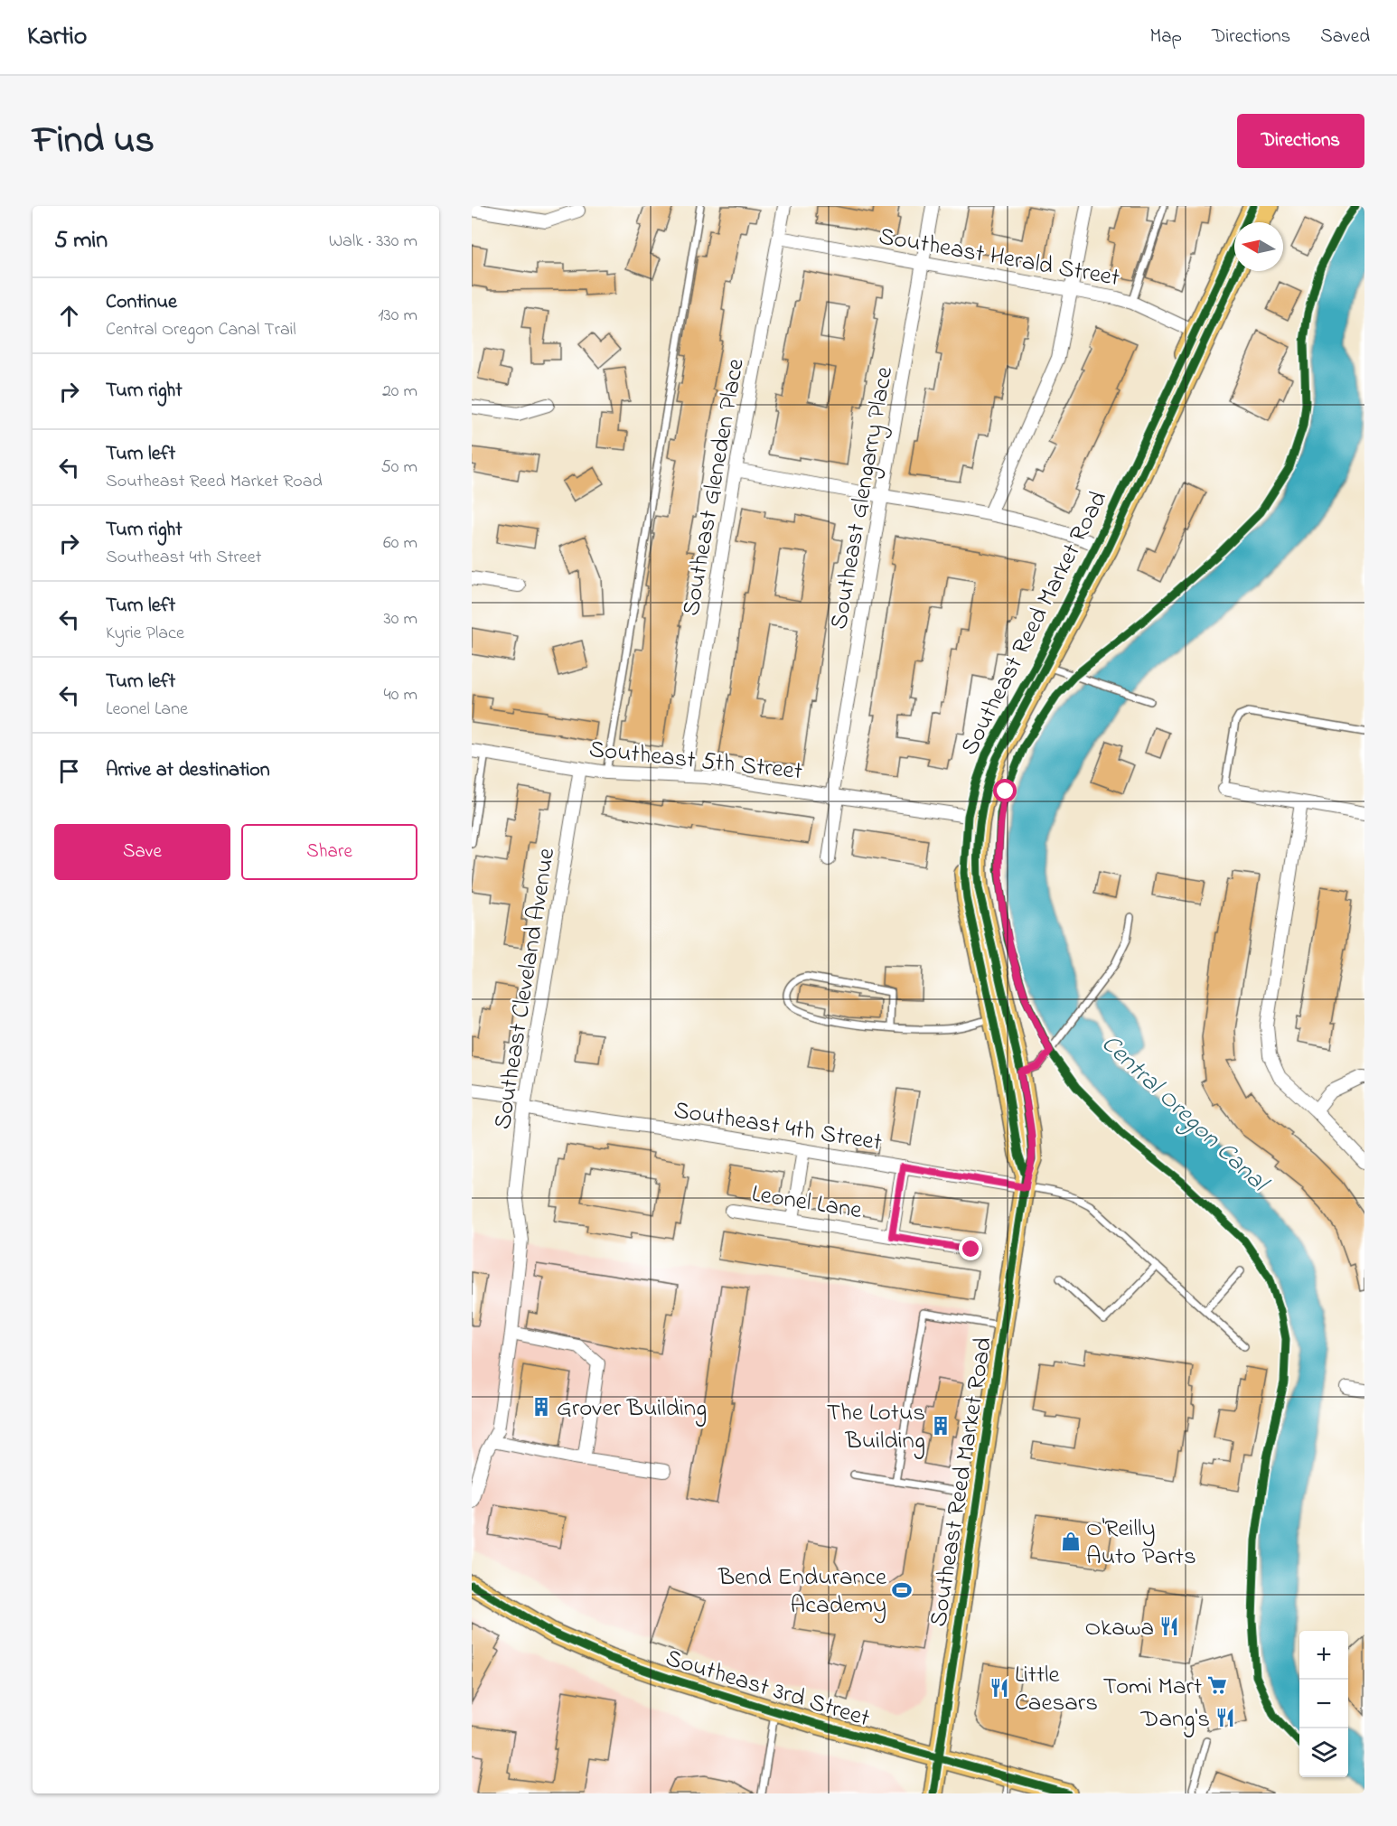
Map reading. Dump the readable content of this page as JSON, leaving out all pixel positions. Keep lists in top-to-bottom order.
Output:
{
  "streets": {
    "main road": ["Southeast Reed Market Road", "Southeast 3rd Street"],
    "street": [
      "Southeast Herald Street",
      "Southeast Gleneden Place",
      "Southeast Glengarry Place",
      "Southeast 5th Street",
      "Southeast Cleveland Avenue",
      "Southeast 4th Street",
      "Leonel Lane"
    ]
  },
  "crossings": [
    ["Southeast Herald Street", "Southeast Gleneden Place"],
    ["Southeast Herald Street", "Southeast Glengarry Place"],
    ["Southeast Herald Street", "Southeast Reed Market Road"],
    ["Southeast Gleneden Place", "Southeast 5th Street"],
    ["Southeast Glengarry Place", "Southeast 5th Street"],
    ["Southeast Reed Market Road", "Southeast 5th Street"],
    ["Southeast Reed Market Road", "Southeast 4th Street"],
    ["Southeast Reed Market Road", "Southeast 3rd Street"],
    ["Southeast 5th Street", "Southeast Cleveland Avenue"],
    ["Southeast Cleveland Avenue", "Southeast 4th Street"]
  ],
  "water": ["Central Oregon Canal"],
  "places": {
    "building": ["Grover Building", "The Lotus Building"],
    "shop": ["O'Reilly Auto Parts"],
    "sports": ["Bend Endurance Academy"],
    "restaurant": ["Okawa", "Little Caesars", "Dang's"],
    "supermarket": ["Tomi Mart"]
  },
  "north": "left",
  "page": {
    "header": "Kartio",
    "nav": ["Map", "Directions", "Saved"],
    "title": "Find us",
    "buttons": [
      "Directions",
      ["Save", "Share"]
    ],
    "heading": ["5 min", "Walk · 330 m"],
    "list": [
      ["Continue", "Central Oregon Canal Trail", "130 m"],
      ["Turn right", "20 m"],
      ["Turn left", "Southeast Reed Market Road", "50 m"],
      ["Turn right", "Southeast 4th Street", "60 m"],
      ["Turn left", "Kyrie Place", "30 m"],
      ["Turn left", "Leonel Lane", "40 m"],
      "Arrive at destination"
    ],
    "map_buttons": ["+", "−"]
  }
}
